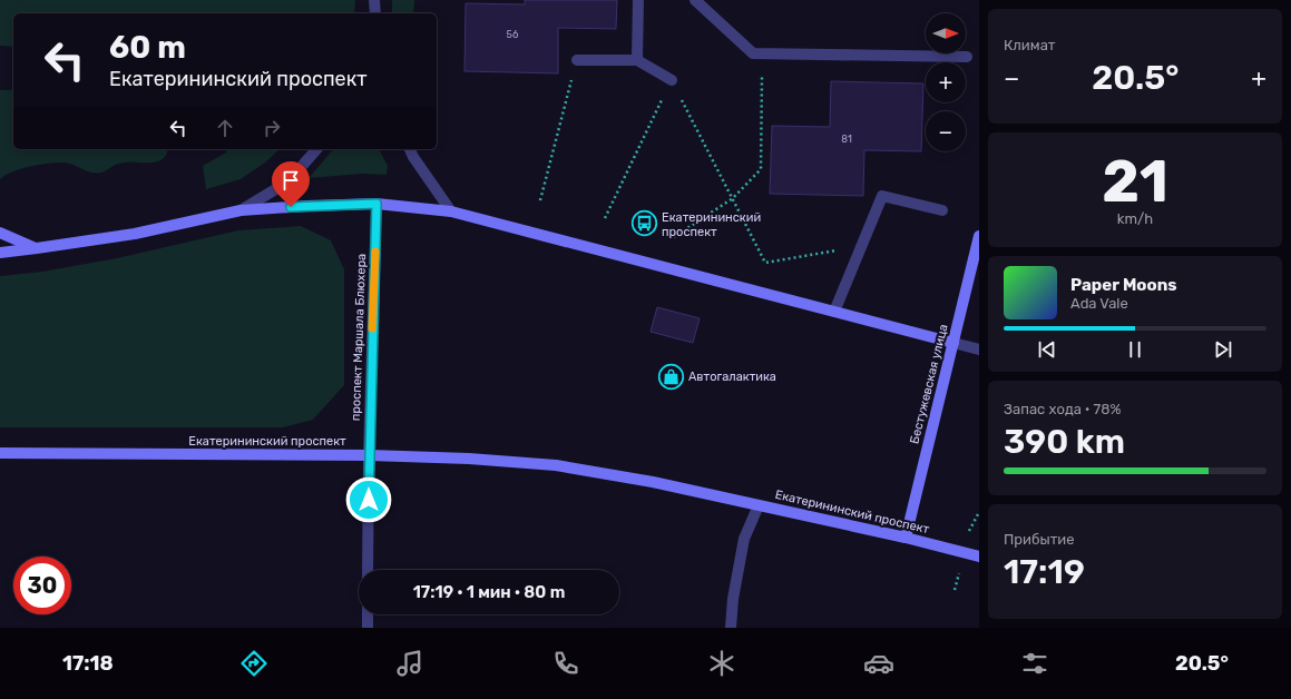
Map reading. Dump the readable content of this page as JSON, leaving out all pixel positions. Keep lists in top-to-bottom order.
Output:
{
  "streets": {
    "street": ["проспект Маршала Блюхера", "Бестужевская улица", "Екатерининский проспект"]
  },
  "crossings": [
    ["проспект Маршала Блюхера", "Екатерининский проспект"],
    ["Бестужевская улица", "Екатерининский проспект"]
  ],
  "places": {
    "bus stop": ["Екатерининский проспект"],
    "shop": ["Автогалактика"]
  },
  "house_numbers": ["56", "81"],
  "north": "right",
  "page": {
    "tile": [
      "Климат",
      ["21", "km/h"],
      ["Запас хода · 78%", "390 km"],
      ["Прибытие", "17:19"]
    ],
    "map_buttons": ["+", "−"],
    "turn": ["60 m", "Екатерининский проспект"],
    "heat": ["−", "20.5°", "+"],
    "song": ["Paper Moons", "Ada Vale"],
    "limit": "30",
    "trip": "17:19 · 1 мин · 80 m",
    "tabs": ["17:18", "20.5°"]
  }
}
